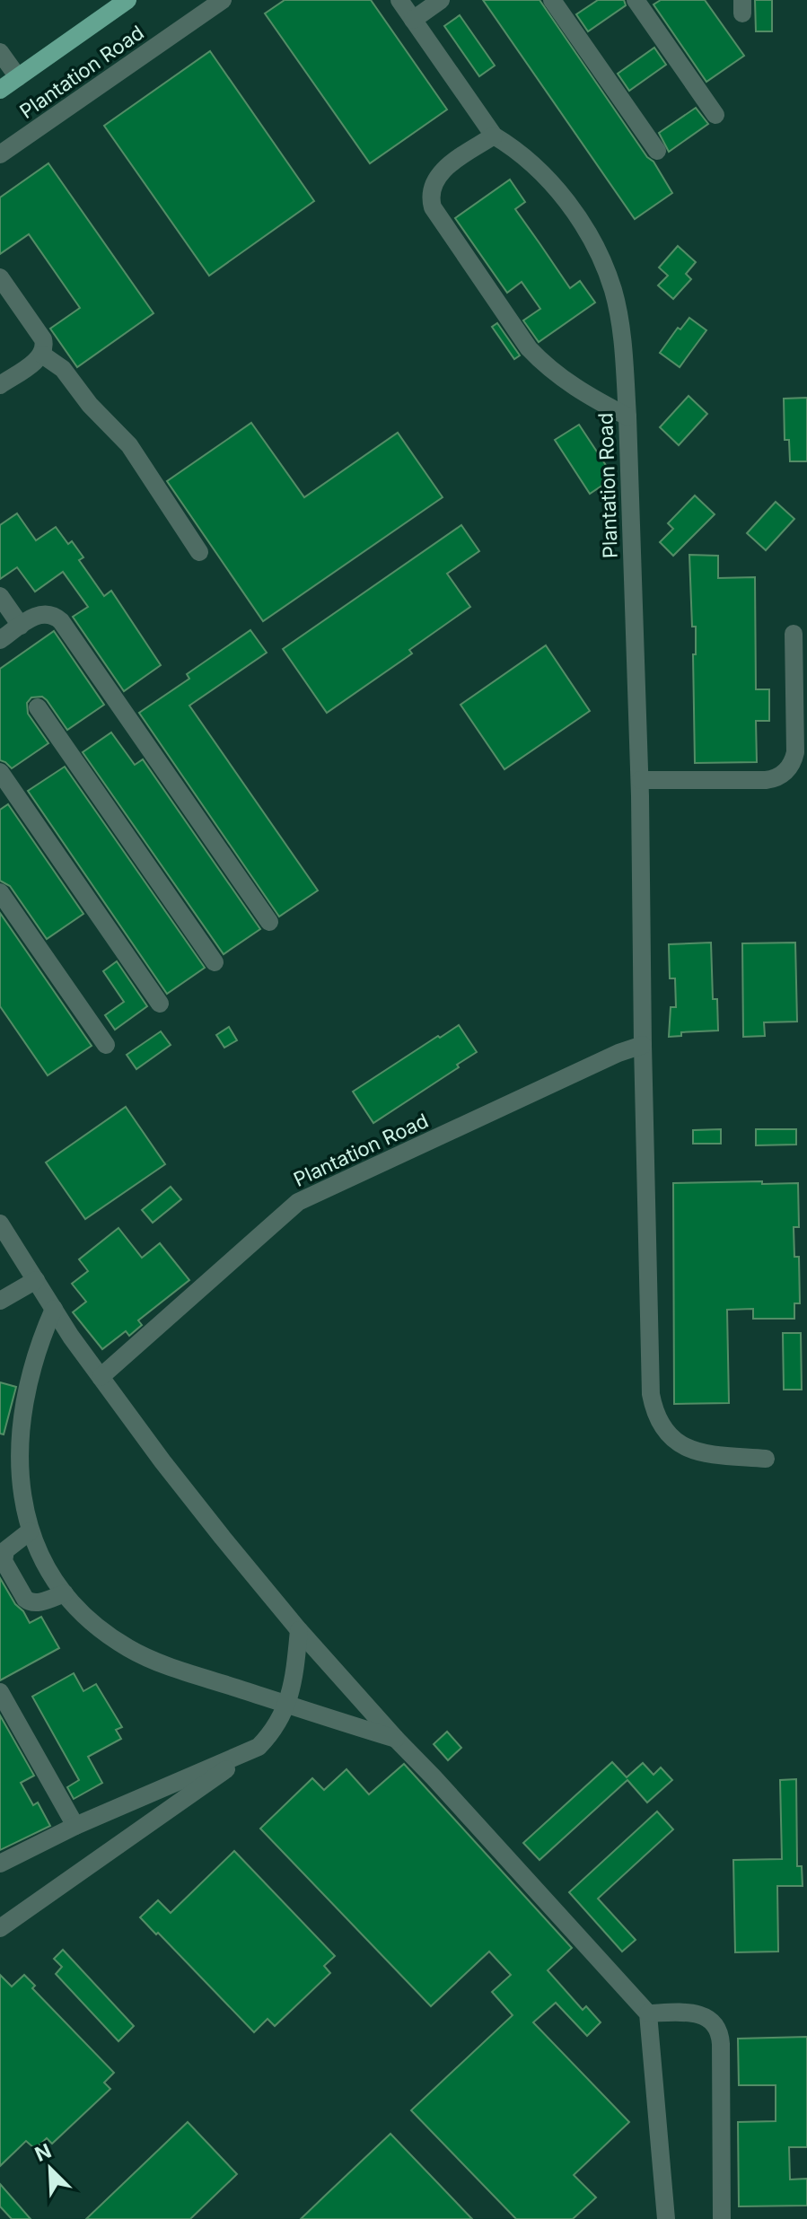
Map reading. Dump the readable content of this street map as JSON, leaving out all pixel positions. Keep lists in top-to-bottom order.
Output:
{
  "streets": {
    "street": ["Plantation Road"]
  },
  "north": "top left"
}
